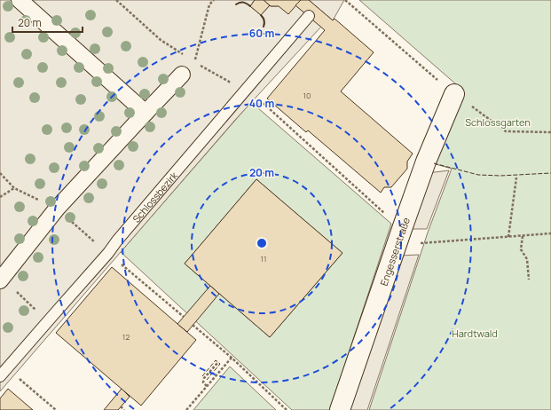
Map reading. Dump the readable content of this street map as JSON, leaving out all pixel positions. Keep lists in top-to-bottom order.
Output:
{
  "streets": {
    "street": ["Engesserstraße"],
    "lane": ["Schlossbezirk"]
  },
  "parks": ["Schlossgarten", "Hardtwald"],
  "house_numbers": ["10", "11", "12"],
  "scale_bar": "20 m",
  "rings": ["60 m", "40 m", "20 m"]
}
